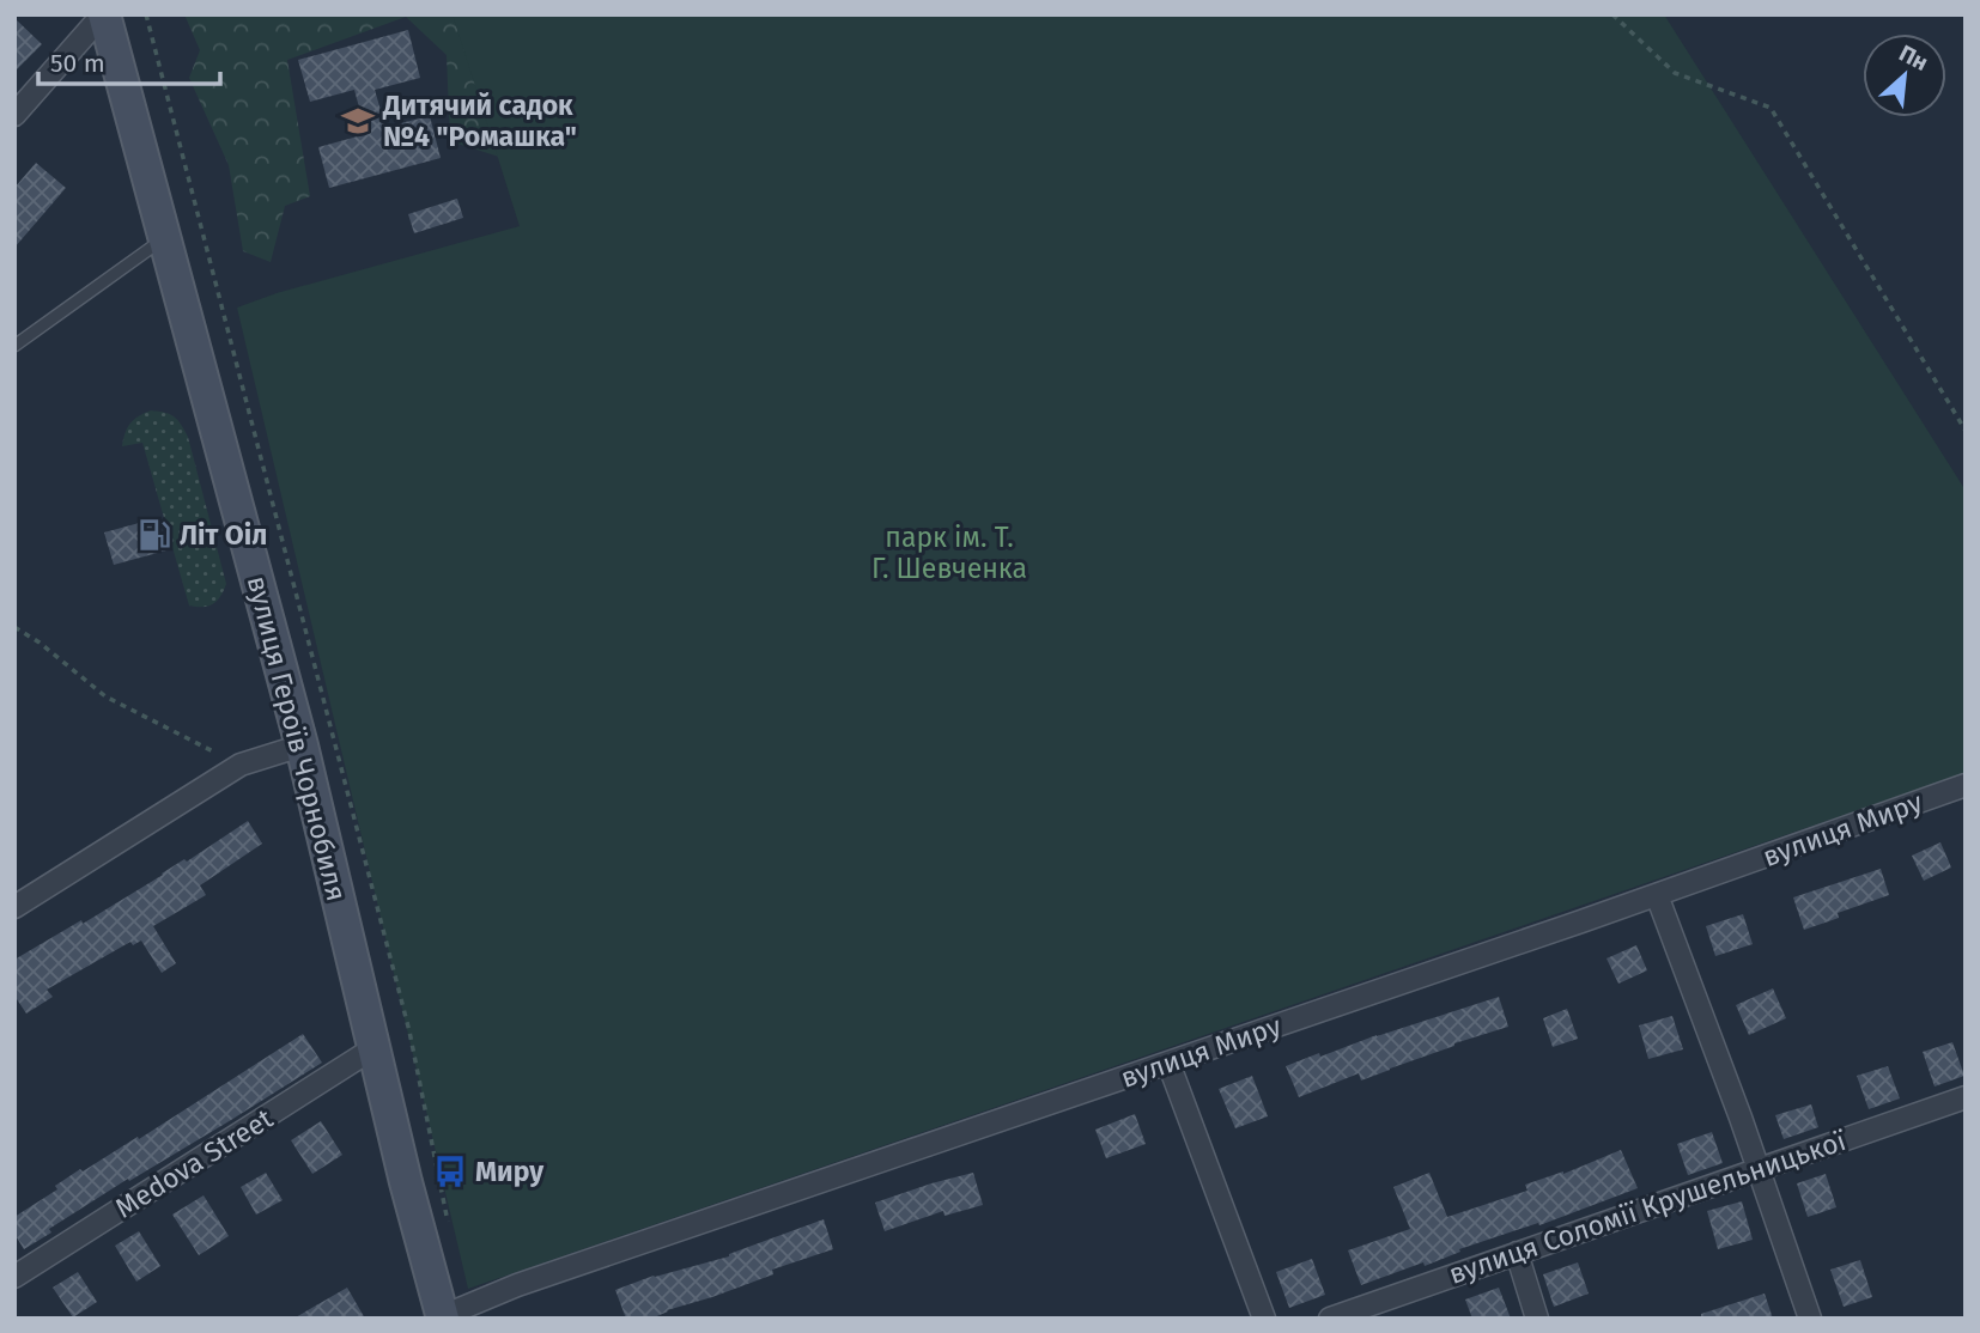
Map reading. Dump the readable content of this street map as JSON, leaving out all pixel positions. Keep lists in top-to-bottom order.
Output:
{
  "streets": {
    "street": [
      "вулиця Героїв Чорнобиля",
      "вулиця Миру",
      "Medova Street",
      "вулиця Соломії Крушельницької"
    ]
  },
  "crossings": [
    ["вулиця Героїв Чорнобиля", "вулиця Миру"],
    ["вулиця Героїв Чорнобиля", "Medova Street"]
  ],
  "parks": ["парк ім. Т. Г. Шевченка"],
  "places": {
    "school or university": ["Дитячий садок №4 \"Ромашка\""],
    "fuel station": ["Літ Оіл"],
    "bus stop": ["Миру"]
  },
  "scale_bar": "50 m",
  "north": "top right"
}
